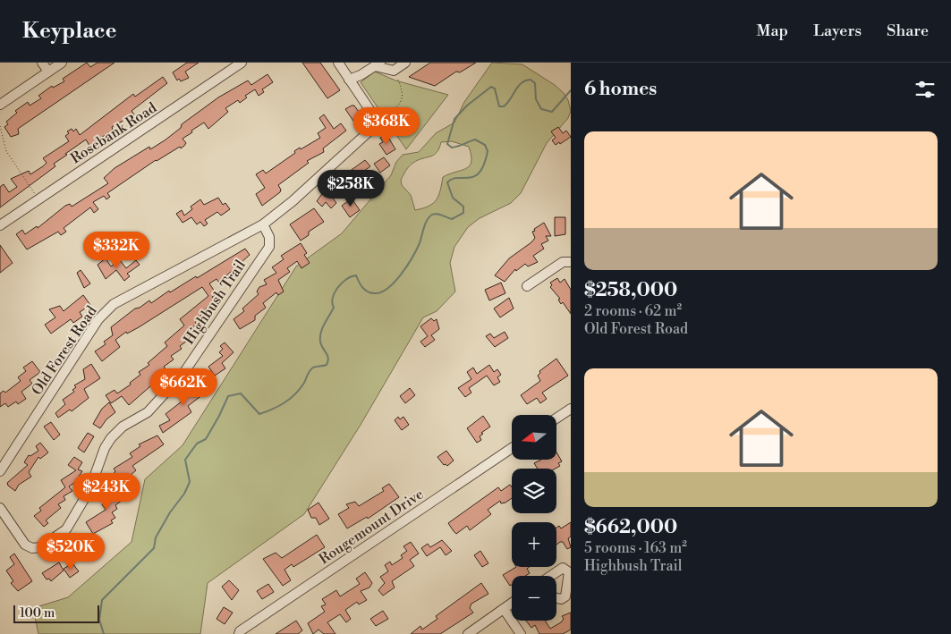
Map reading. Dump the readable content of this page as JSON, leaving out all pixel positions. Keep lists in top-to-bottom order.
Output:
{
  "streets": {
    "street": [
      "Rosebank Road",
      "Highbush Trail",
      "Old Forest Road",
      "Rougemount Drive"
    ]
  },
  "crossings": [
    ["Highbush Trail", "Old Forest Road"]
  ],
  "scale_bar": "100 m",
  "north": "left",
  "page": {
    "header": "Keyplace",
    "nav": ["Map", "Layers", "Share"],
    "heading": "6 homes",
    "price": [
      "$368K",
      "$258K",
      "$332K",
      "$662K",
      "$243K",
      "$520K"
    ],
    "list": [
      {
        "name": "$258,000",
        "note": "2 rooms · 62 m² · Old Forest Road"
      },
      {
        "name": "$662,000",
        "note": "5 rooms · 163 m² · Highbush Trail"
      }
    ],
    "map_buttons": ["+", "−"],
    "scale": "100 m"
  }
}
